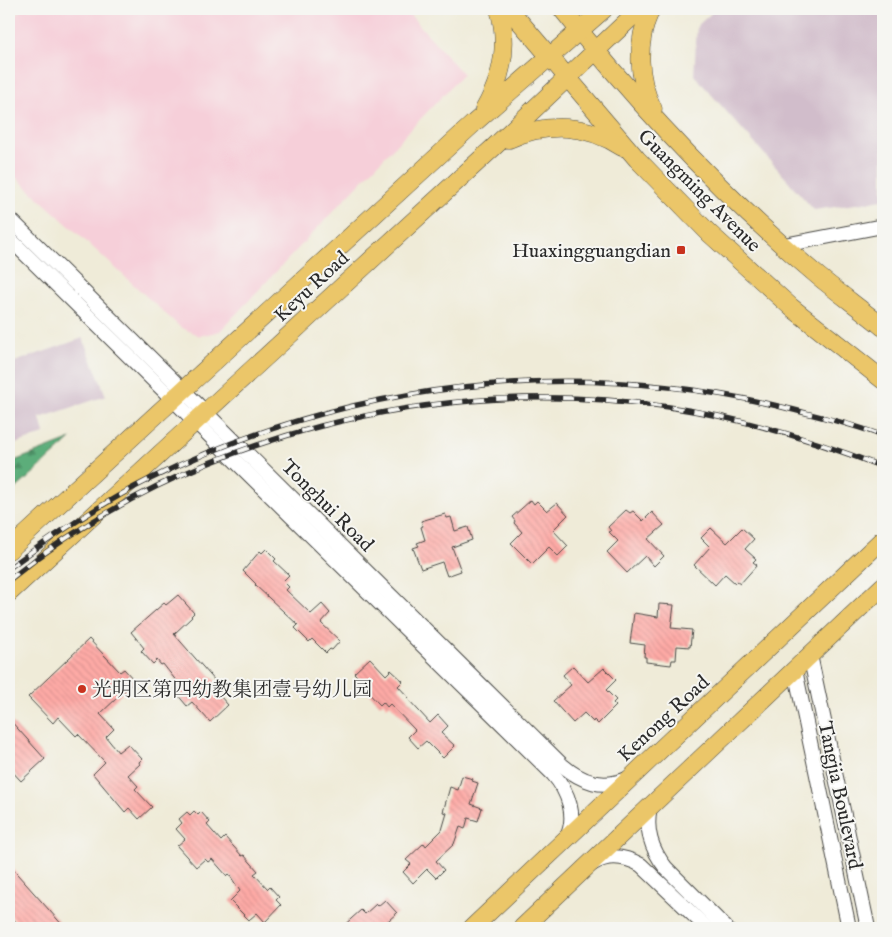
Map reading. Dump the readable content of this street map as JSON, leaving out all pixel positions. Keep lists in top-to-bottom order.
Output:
{
  "streets": {
    "main road": ["Guangming Avenue", "Keyu Road", "Kenong Road"],
    "street": ["Tonghui Road", "Tangjia Boulevard"]
  },
  "crossings": [
    ["Guangming Avenue", "Keyu Road"],
    ["Keyu Road", "Tonghui Road"],
    ["Tonghui Road", "Kenong Road"]
  ],
  "places": {
    "transit": ["Huaxingguangdian"],
    "other": ["光明区第四幼教集团壹号幼儿园"]
  }
}
